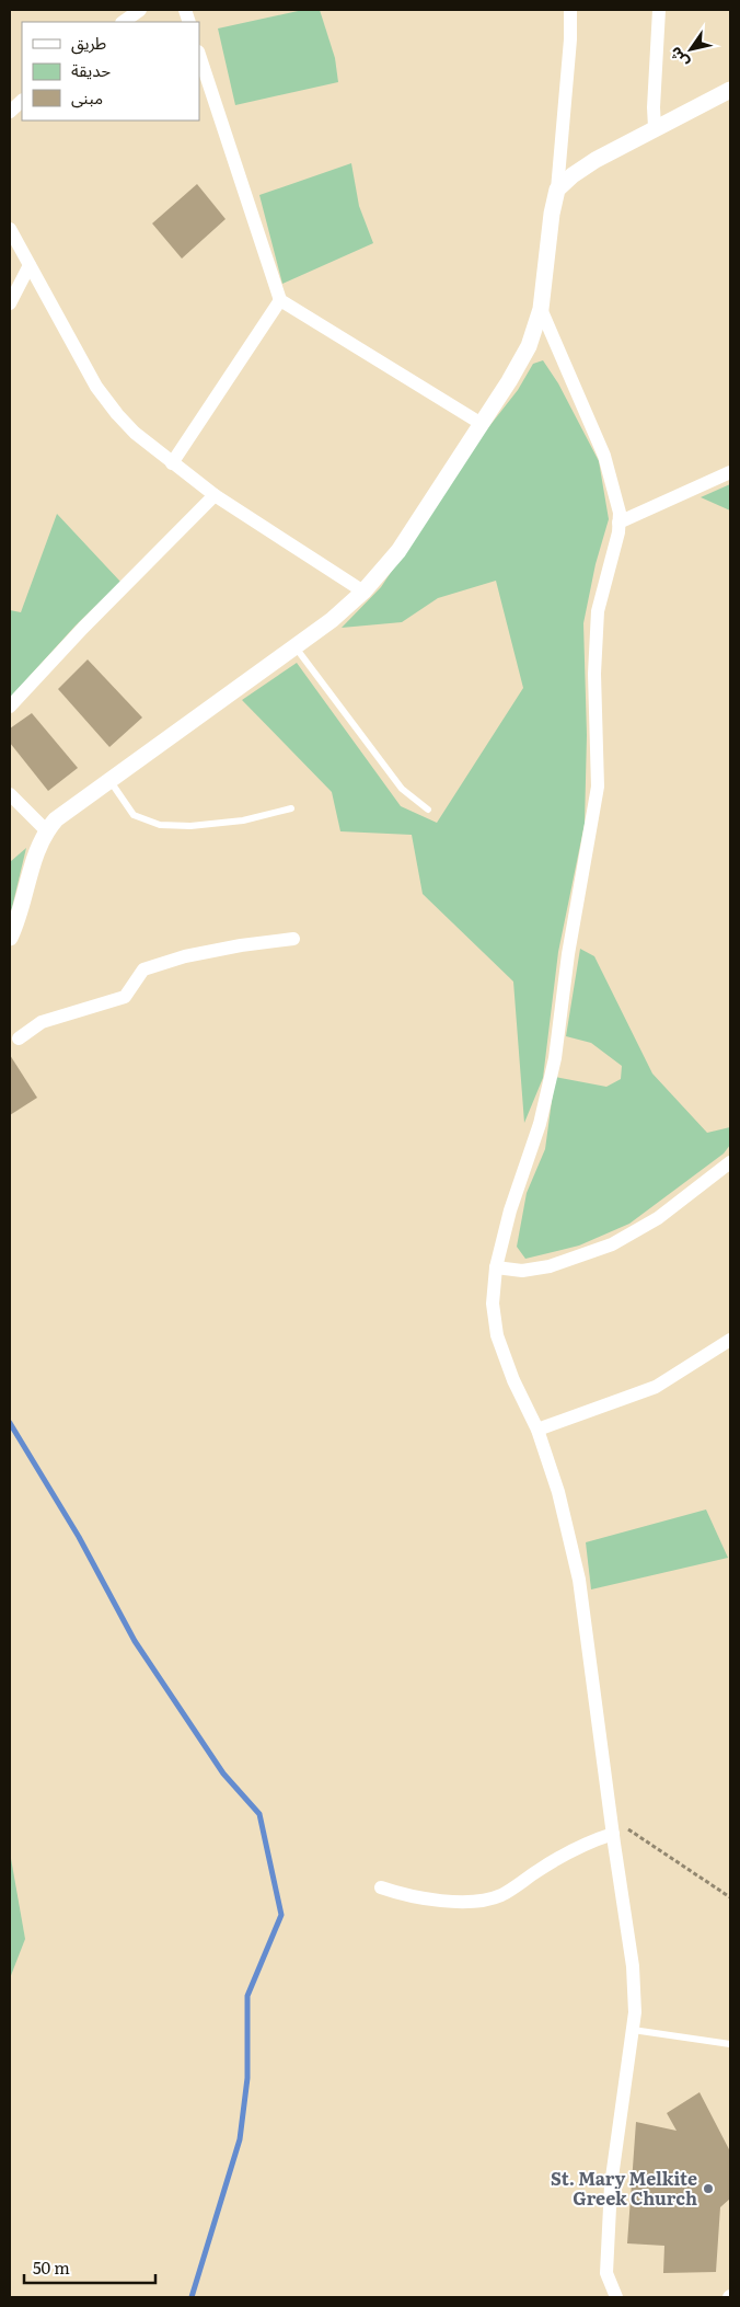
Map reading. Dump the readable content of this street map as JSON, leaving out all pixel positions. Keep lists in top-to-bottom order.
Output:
{
  "places": ["St. Mary Melkite Greek Church"],
  "legend": ["طريق", "حديقة", "مبنى"],
  "scale_bar": "50 m",
  "north": "bottom left"
}
